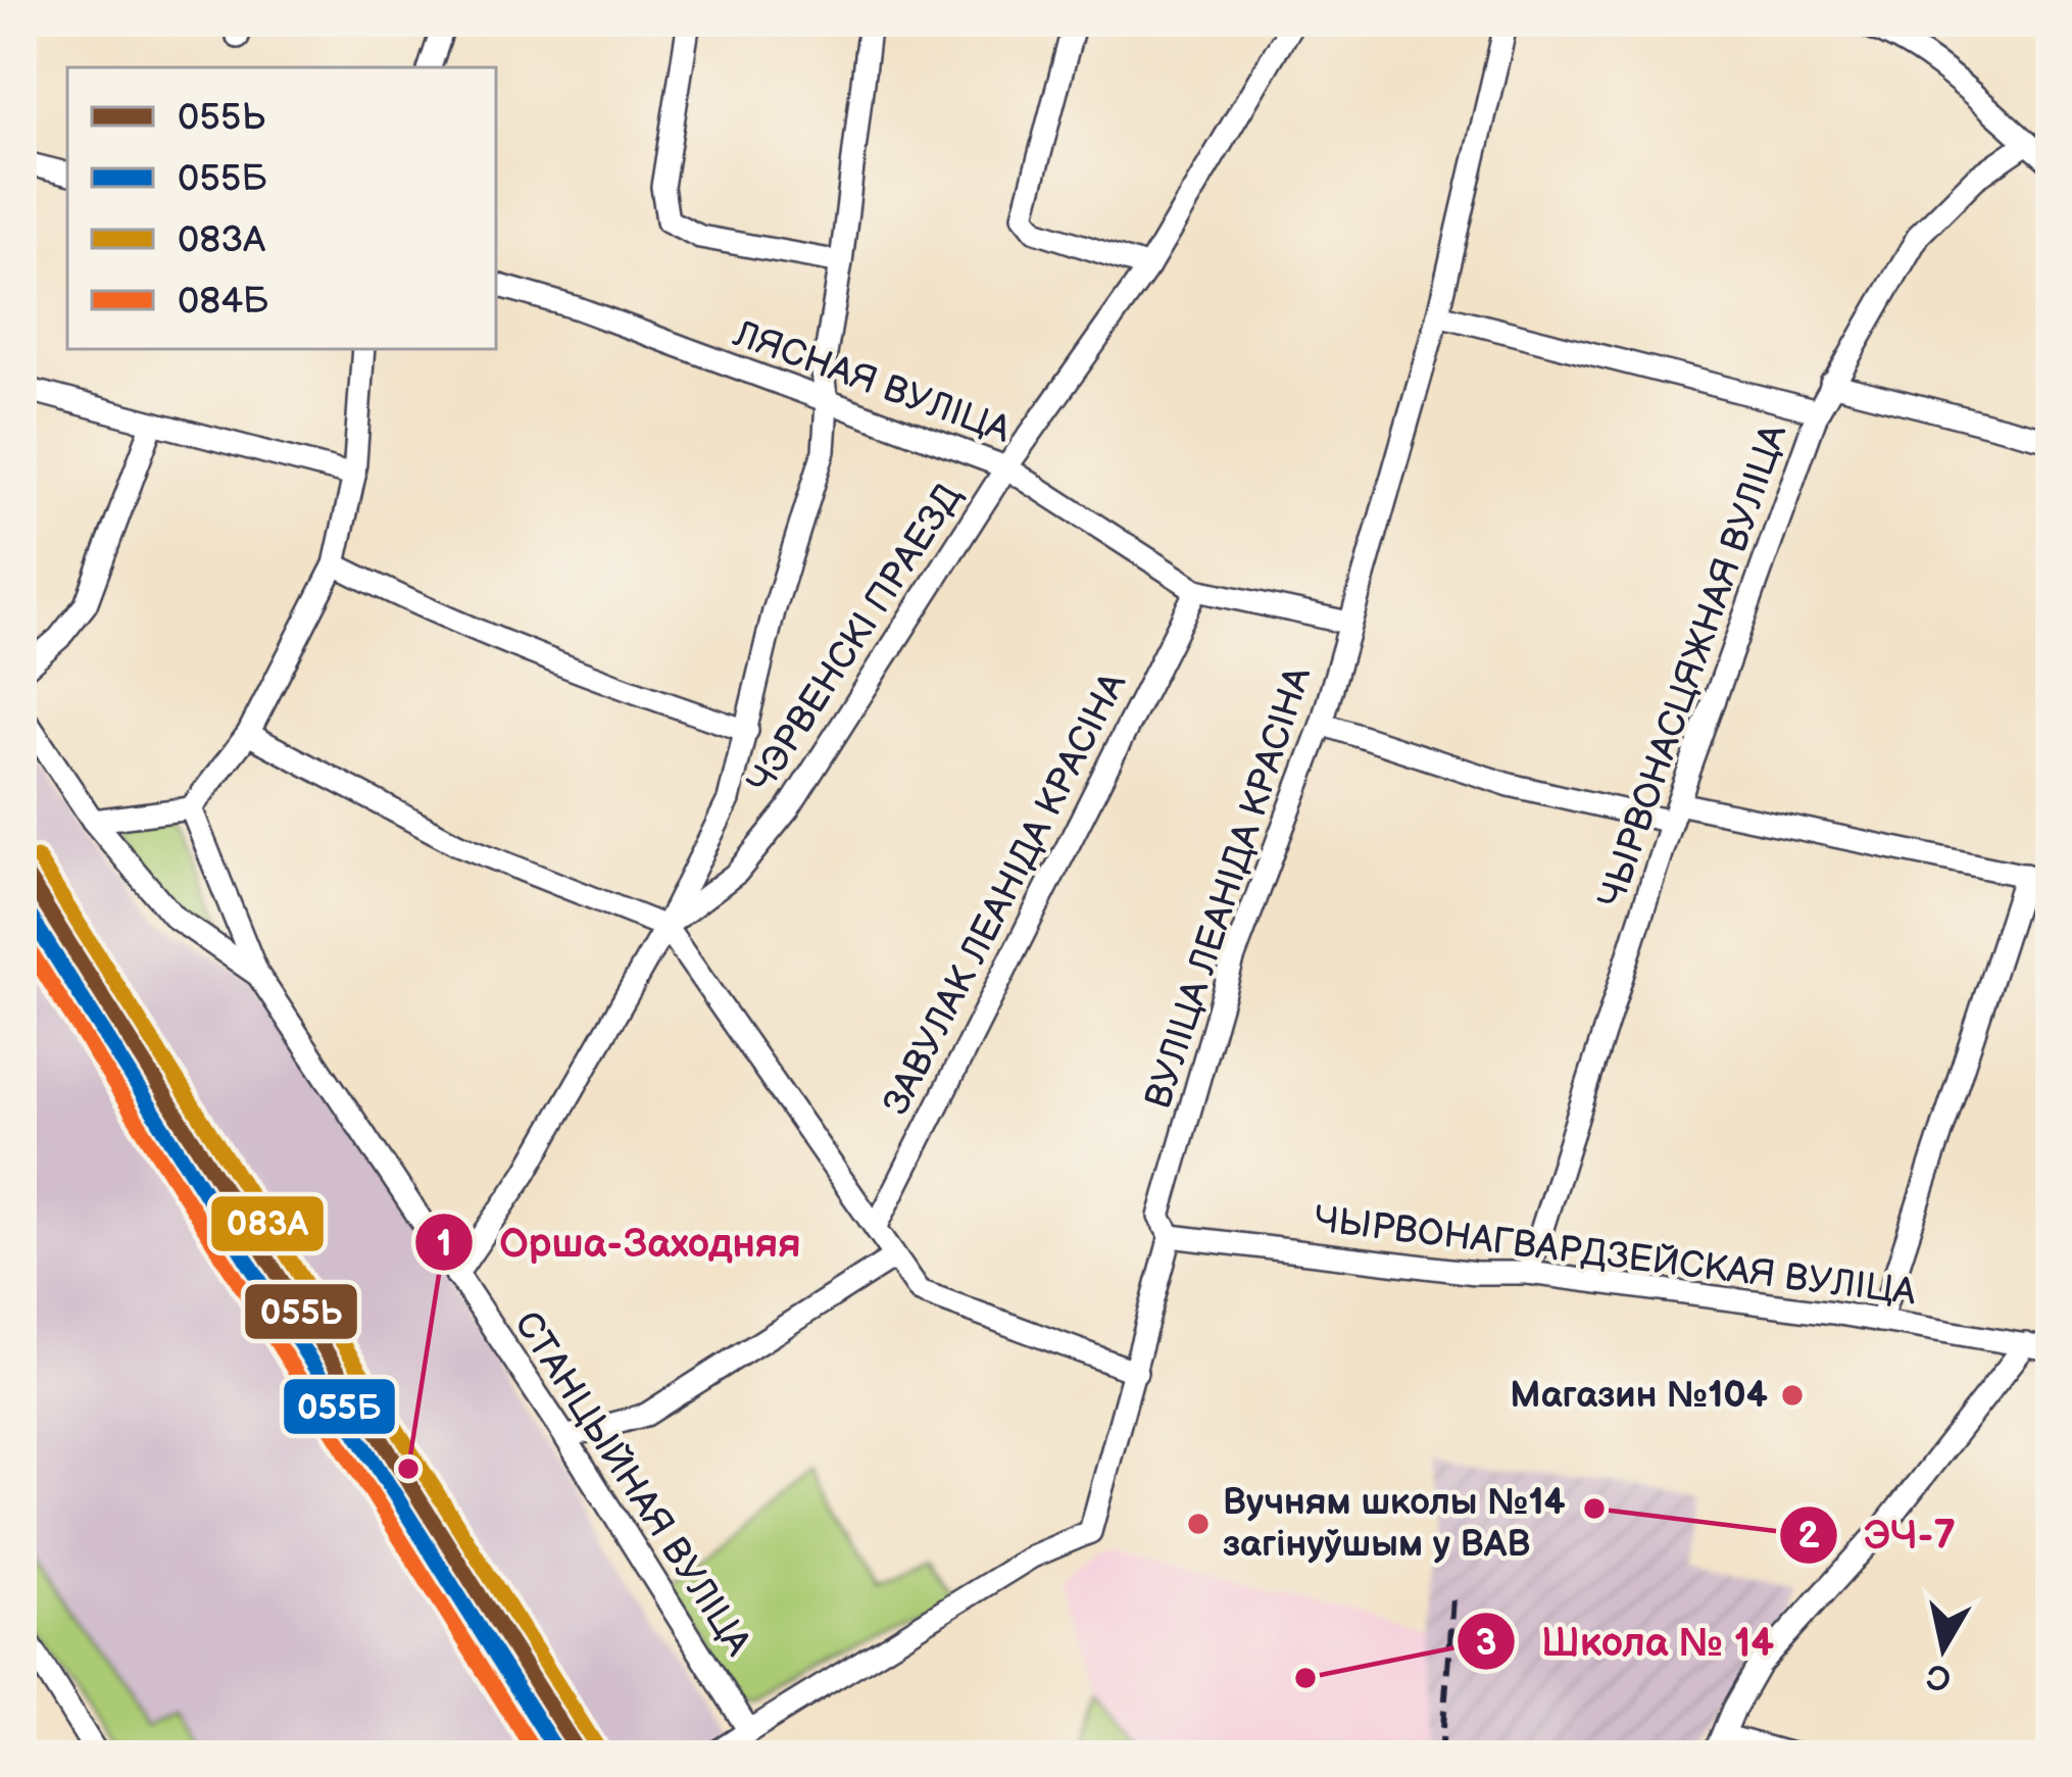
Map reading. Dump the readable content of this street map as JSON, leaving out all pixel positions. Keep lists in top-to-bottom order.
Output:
{
  "streets": {
    "street": [
      "ЛЯСНАЯ ВУЛІЦА",
      "ЧЭРВЕНСКІ ПРАЕЗД",
      "ЧЫРВОНАСЦЯЖНАЯ ВУЛІЦА",
      "ВУЛІЦА ЛЕАНІДА КРАСІНА",
      "ЗАВУЛАК ЛЕАНІДА КРАСІНА",
      "ЧЫРВОНАГВАРДЗЕЙСКАЯ ВУЛІЦА",
      "СТАНЦЫЙНАЯ ВУЛІЦА"
    ]
  },
  "crossings": [
    ["ЛЯСНАЯ ВУЛІЦА", "ЧЭРВЕНСКІ ПРАЕЗД"],
    ["ЛЯСНАЯ ВУЛІЦА", "ВУЛІЦА ЛЕАНІДА КРАСІНА"],
    ["ЛЯСНАЯ ВУЛІЦА", "ЗАВУЛАК ЛЕАНІДА КРАСІНА"],
    ["ЧЭРВЕНСКІ ПРАЕЗД", "СТАНЦЫЙНАЯ ВУЛІЦА"],
    ["ЧЫРВОНАСЦЯЖНАЯ ВУЛІЦА", "ЧЫРВОНАГВАРДЗЕЙСКАЯ ВУЛІЦА"],
    ["ВУЛІЦА ЛЕАНІДА КРАСІНА", "ЧЫРВОНАГВАРДЗЕЙСКАЯ ВУЛІЦА"],
    ["ВУЛІЦА ЛЕАНІДА КРАСІНА", "СТАНЦЫЙНАЯ ВУЛІЦА"]
  ],
  "places": [
    "Магазин №104",
    "Орша-Заходняя",
    "ЭЧ-7",
    "Вучням школы №14 загінуўшым у ВАВ",
    "Школа № 14"
  ],
  "lines": [
    "transit line 083А",
    "transit line 055Ь",
    "transit line 055Б",
    "transit line 084Б"
  ],
  "legend": [
    "055Ь",
    "055Б",
    "083А",
    "084Б"
  ],
  "north": "bottom"
}
